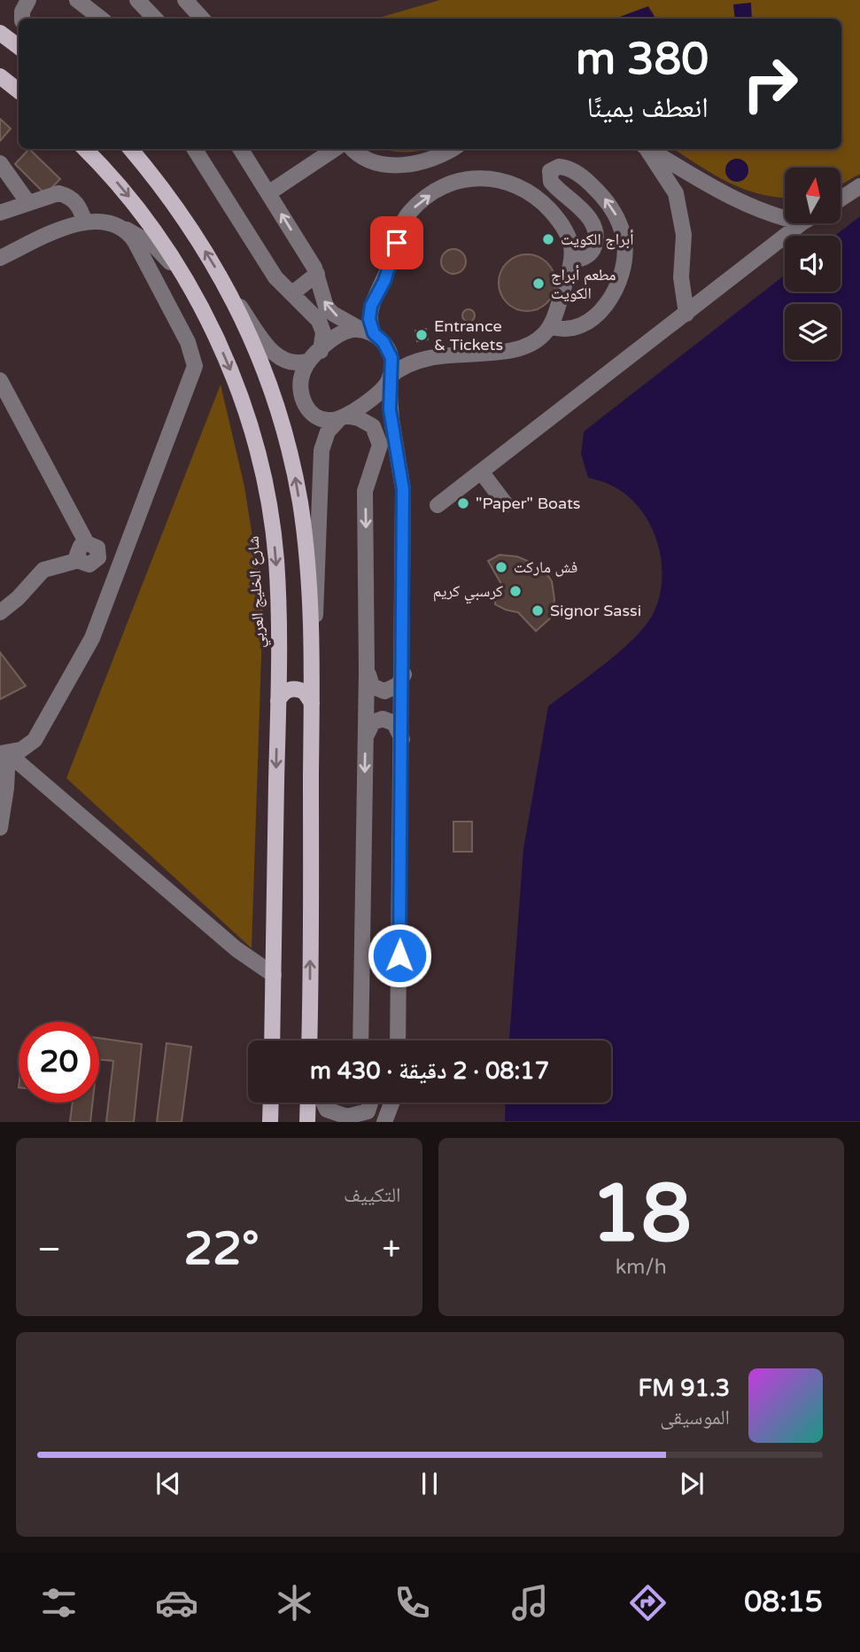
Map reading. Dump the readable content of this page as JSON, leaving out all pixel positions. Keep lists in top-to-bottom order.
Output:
{
  "streets": {
    "main road": ["شارع الخليج العربي"]
  },
  "places": [
    "أبراج الكويت",
    "مطعم أبراج الكويت",
    "Entrance & Tickets",
    "\"Paper\" Boats",
    "فش ماركت",
    "كرسبي كريم",
    "Signor Sassi"
  ],
  "north": "top",
  "page": {
    "turn": ["380 m", "انعطف يمينًا"],
    "limit": "20",
    "trip": "08:17 · 2 دقيقة · 430 m",
    "tile": [
      ["18", "km/h"],
      "التكييف"
    ],
    "heat": ["−", "22°", "+"],
    "song": ["91.3 FM", "الموسيقى"],
    "tabs": "08:15"
  }
}
